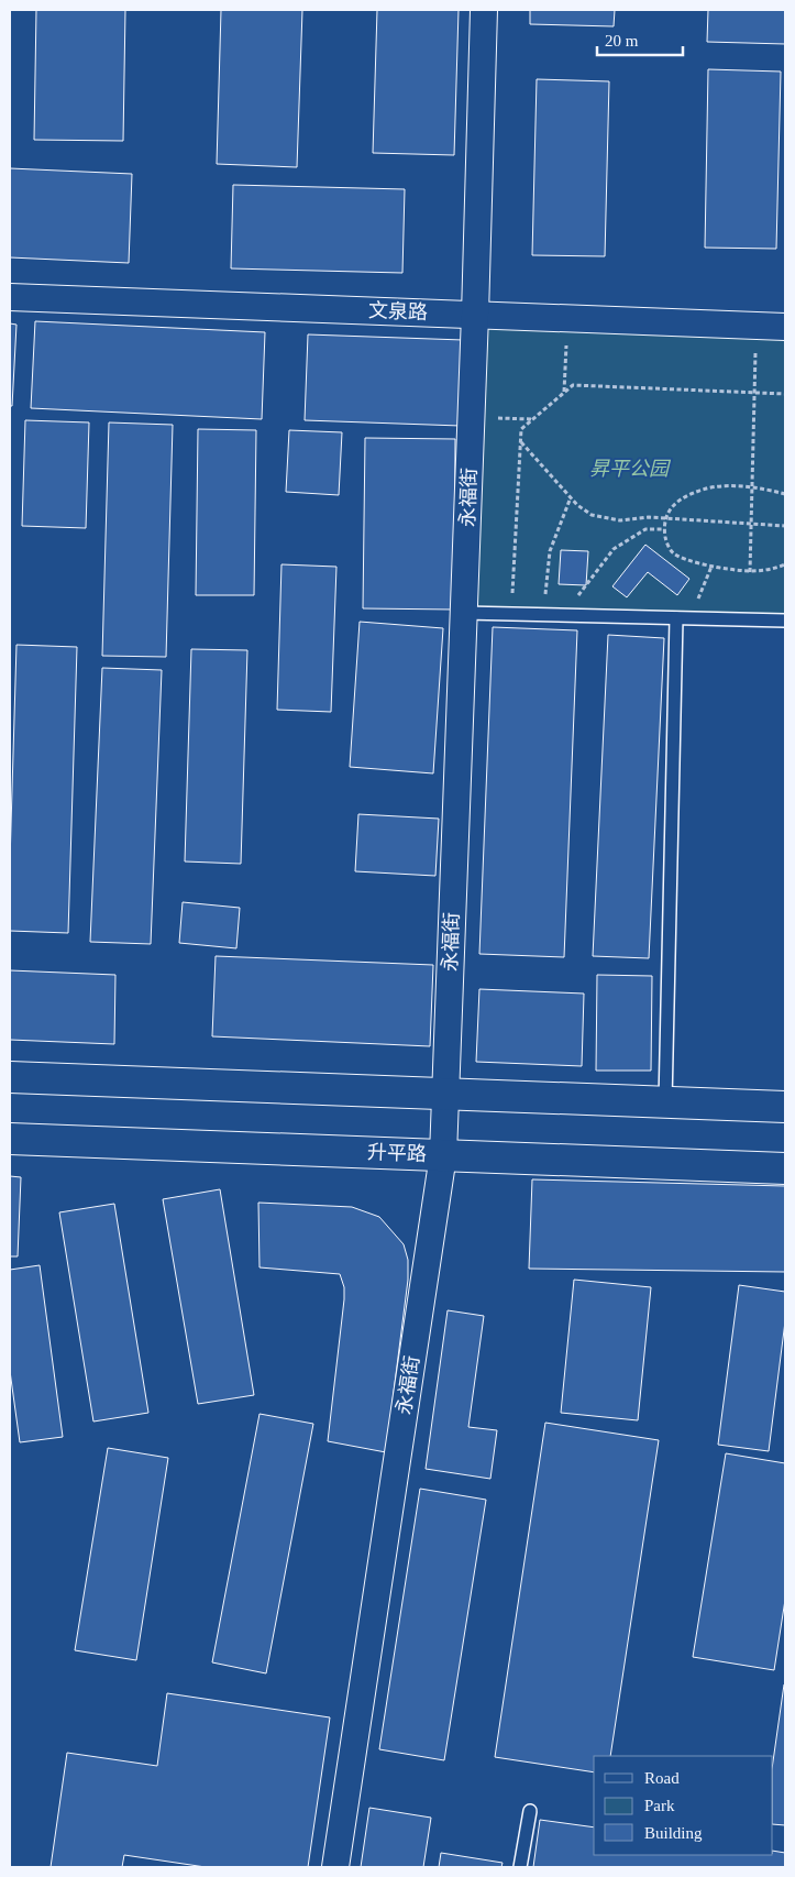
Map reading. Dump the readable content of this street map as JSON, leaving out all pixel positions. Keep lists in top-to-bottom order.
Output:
{
  "streets": {
    "street": ["文泉路", "永福街", "升平路"]
  },
  "crossings": [
    ["文泉路", "永福街"],
    ["永福街", "升平路"]
  ],
  "parks": ["昇平公园"],
  "legend": ["Road", "Park", "Building"],
  "scale_bar": "20 m"
}
